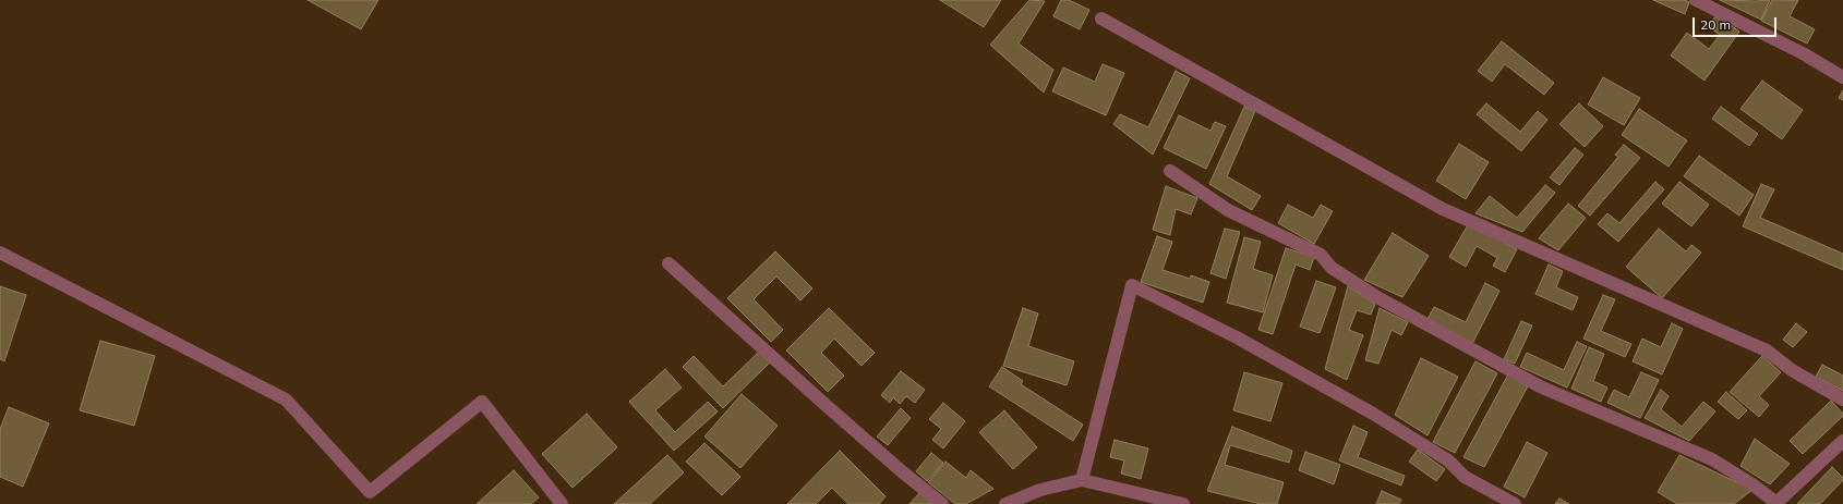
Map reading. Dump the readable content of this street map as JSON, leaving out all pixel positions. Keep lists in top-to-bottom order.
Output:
{
  "scale_bar": "20 m"
}
